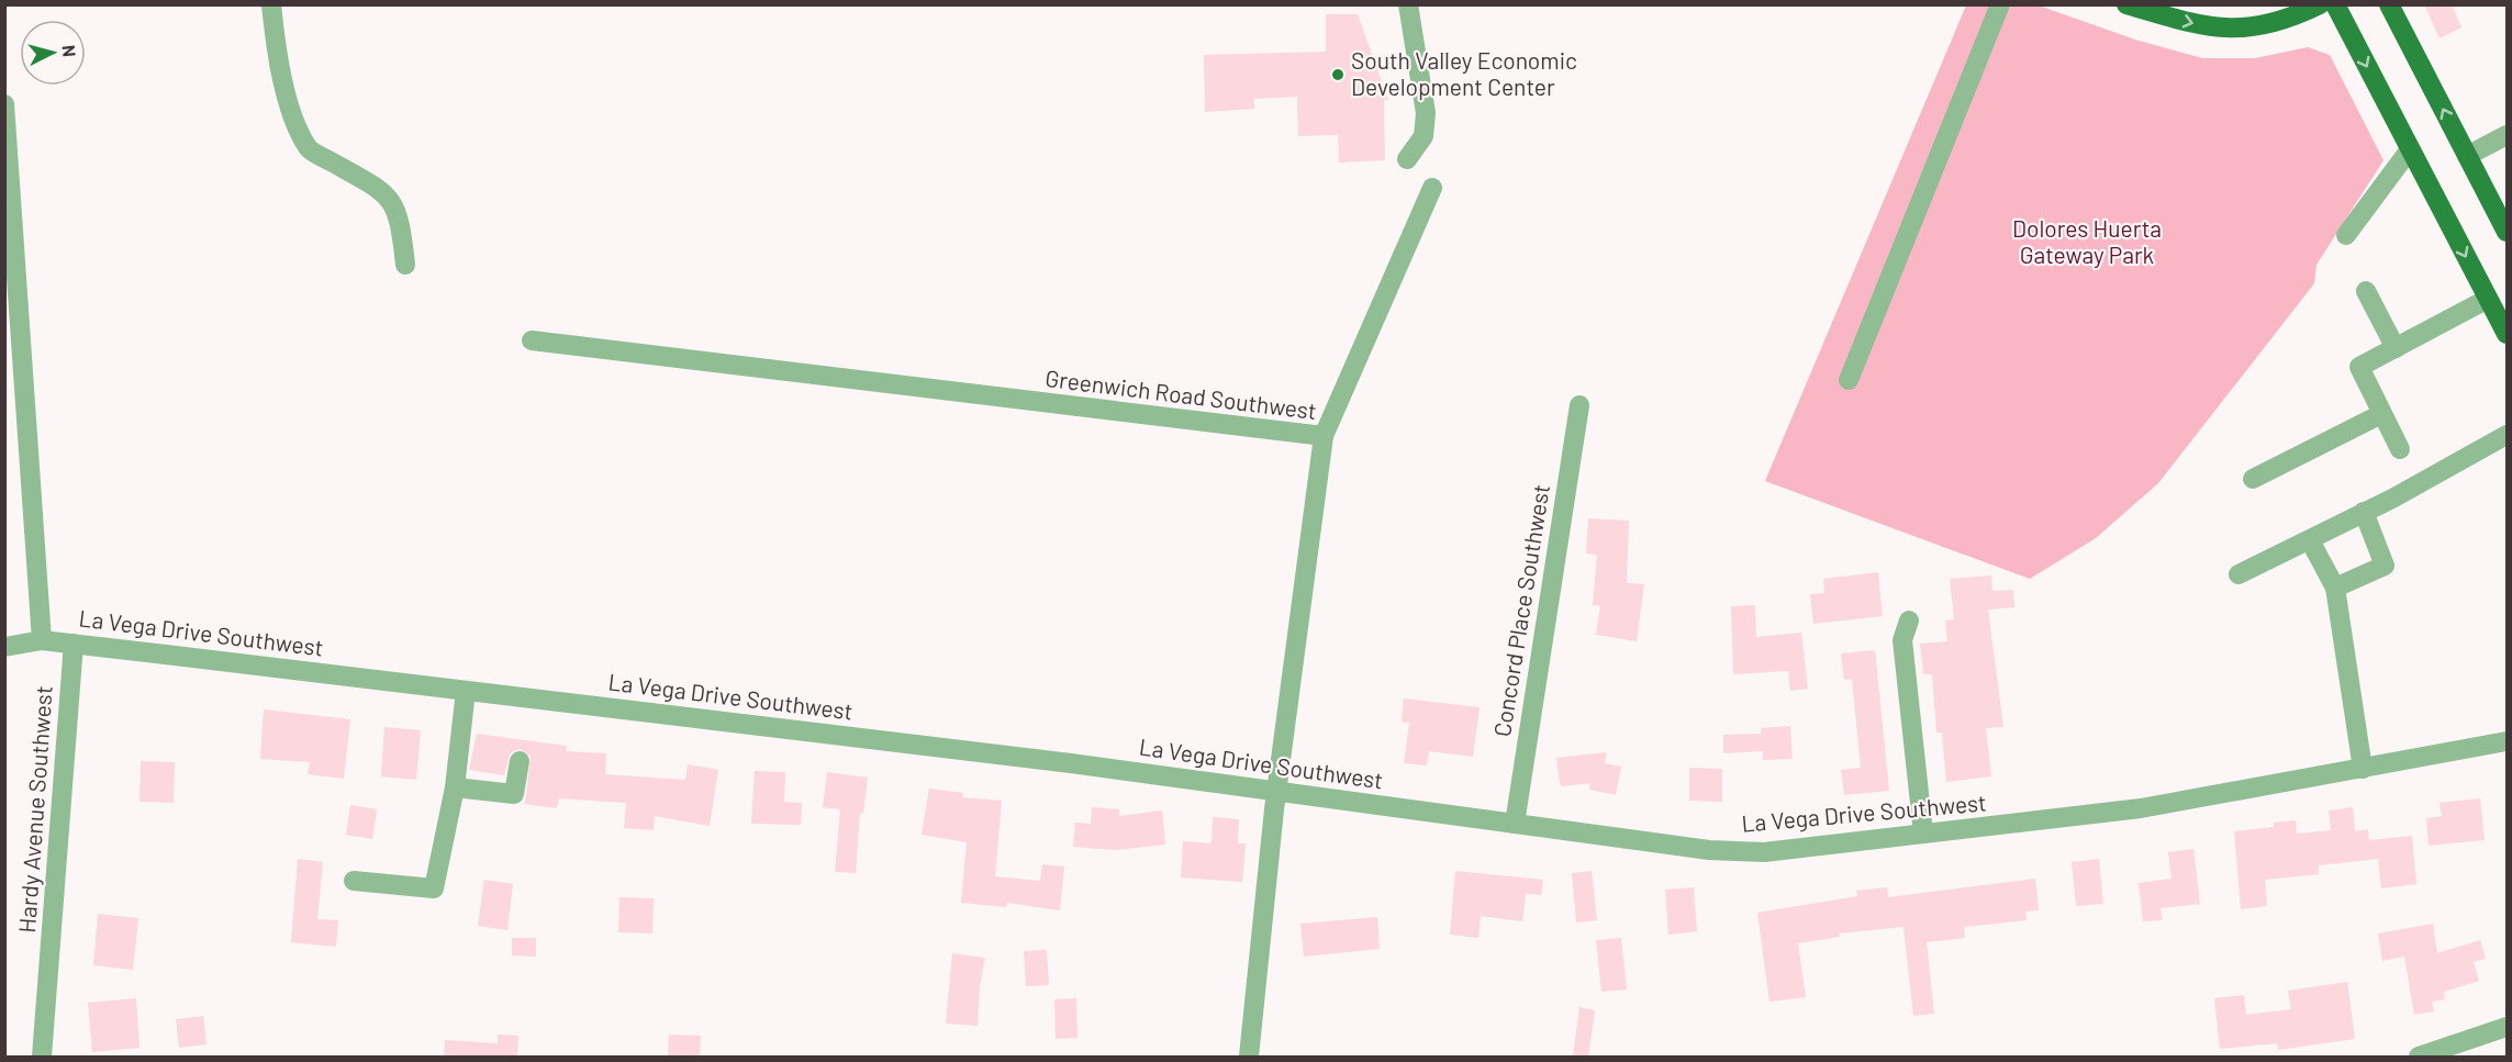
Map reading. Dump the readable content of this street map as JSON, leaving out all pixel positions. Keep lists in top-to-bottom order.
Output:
{
  "streets": {
    "street": [
      "Greenwich Road Southwest",
      "Concord Place Southwest",
      "La Vega Drive Southwest",
      "Hardy Avenue Southwest"
    ]
  },
  "crossings": [
    ["Greenwich Road Southwest", "La Vega Drive Southwest"],
    ["Concord Place Southwest", "La Vega Drive Southwest"],
    ["La Vega Drive Southwest", "Hardy Avenue Southwest"]
  ],
  "parks": ["Dolores Huerta Gateway Park"],
  "places": ["South Valley Economic Development Center"],
  "north": "right"
}
